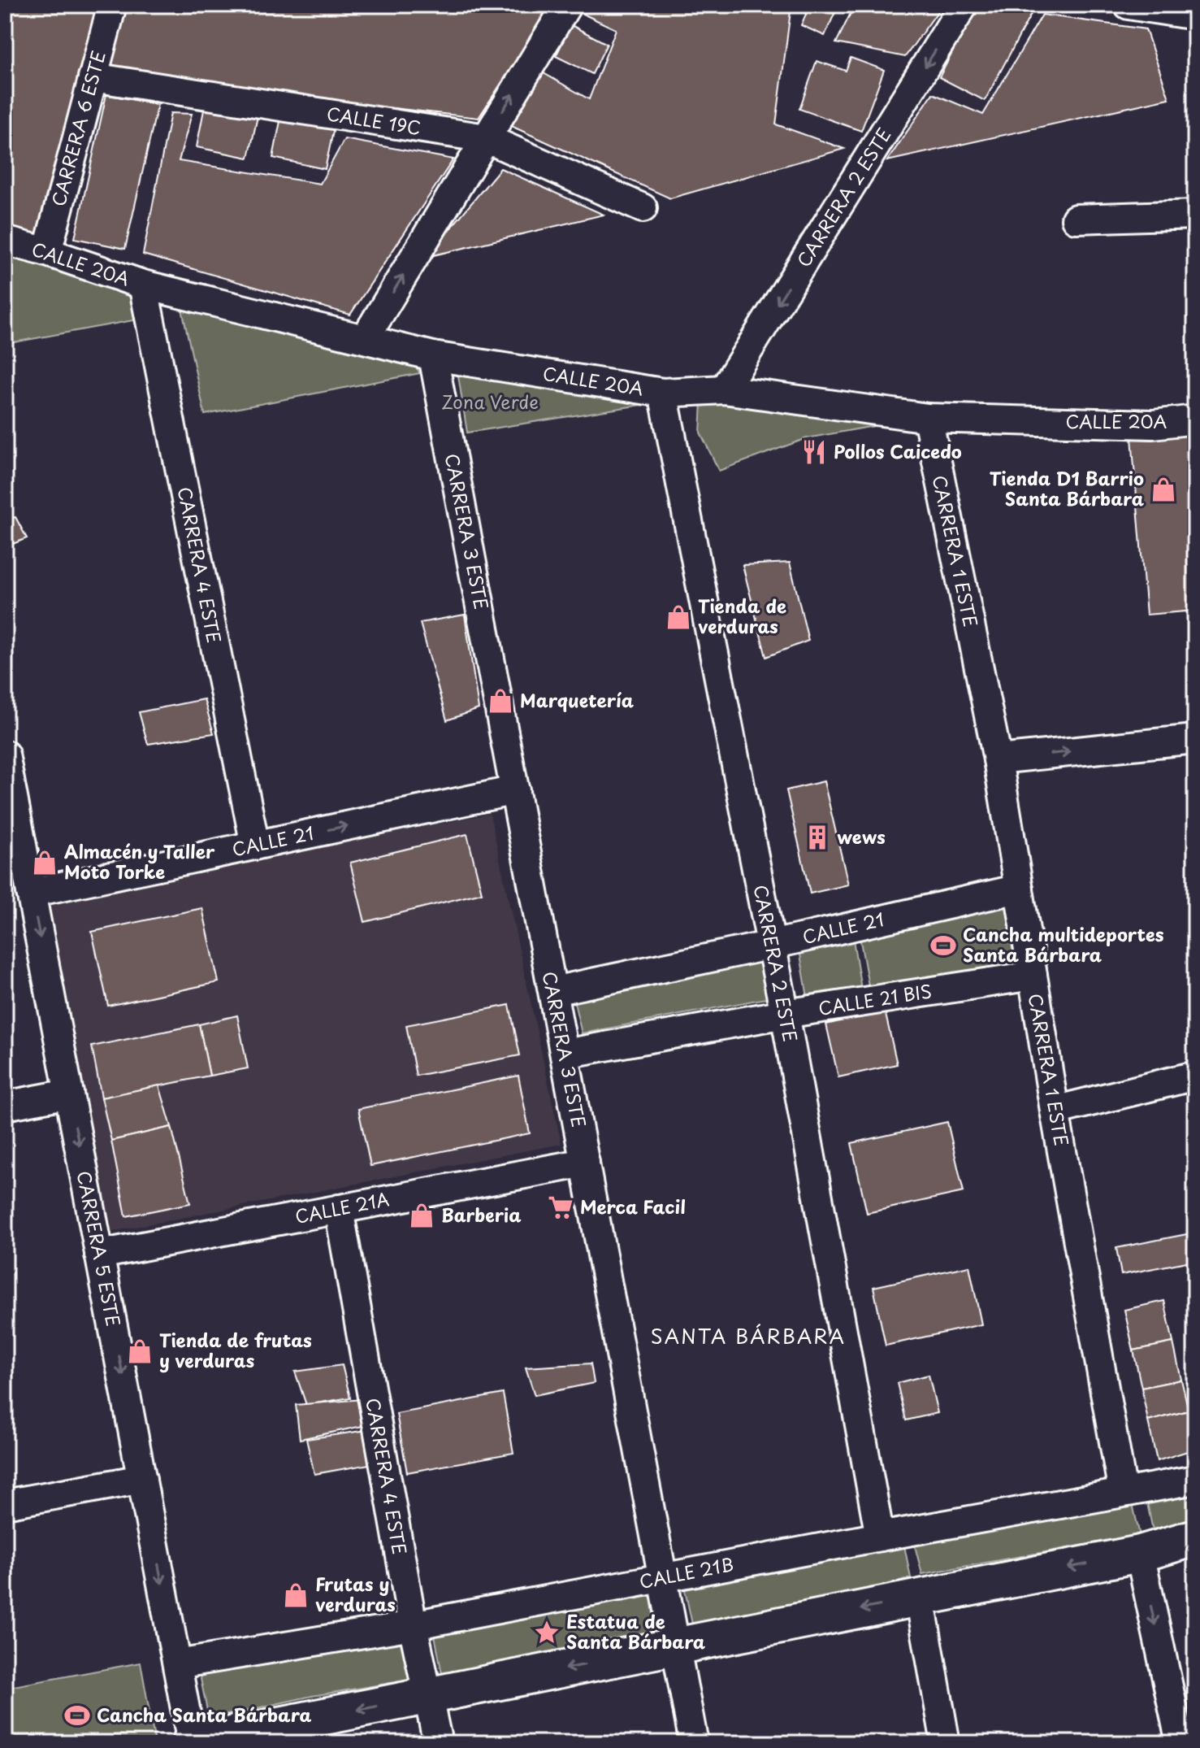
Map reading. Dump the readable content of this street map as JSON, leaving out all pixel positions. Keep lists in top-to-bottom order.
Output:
{
  "streets": {
    "street": [
      "CALLE 19C",
      "CARRERA 6 ESTE",
      "CARRERA 2 ESTE",
      "CALLE 20A",
      "CARRERA 3 ESTE",
      "CARRERA 1 ESTE",
      "CARRERA 4 ESTE",
      "CALLE 21",
      "CALLE 21 BIS",
      "CALLE 21A",
      "CARRERA 5 ESTE",
      "CALLE 21B"
    ]
  },
  "crossings": [
    ["CALLE 19C", "CARRERA 6 ESTE"],
    ["CARRERA 6 ESTE", "CALLE 20A"],
    ["CARRERA 2 ESTE", "CALLE 20A"],
    ["CARRERA 2 ESTE", "CALLE 21"],
    ["CARRERA 2 ESTE", "CALLE 21 BIS"],
    ["CARRERA 2 ESTE", "CALLE 21B"],
    ["CALLE 20A", "CARRERA 3 ESTE"],
    ["CALLE 20A", "CARRERA 1 ESTE"],
    ["CALLE 20A", "CARRERA 4 ESTE"],
    ["CARRERA 3 ESTE", "CALLE 21"],
    ["CARRERA 3 ESTE", "CALLE 21 BIS"],
    ["CARRERA 3 ESTE", "CALLE 21A"],
    ["CARRERA 3 ESTE", "CALLE 21B"],
    ["CARRERA 1 ESTE", "CALLE 21"],
    ["CARRERA 1 ESTE", "CALLE 21 BIS"],
    ["CARRERA 1 ESTE", "CALLE 21B"],
    ["CARRERA 4 ESTE", "CALLE 21"],
    ["CARRERA 4 ESTE", "CALLE 21A"],
    ["CARRERA 4 ESTE", "CALLE 21B"],
    ["CALLE 21", "CARRERA 5 ESTE"],
    ["CALLE 21A", "CARRERA 5 ESTE"],
    ["CARRERA 5 ESTE", "CALLE 21B"]
  ],
  "one_way": ["CARRERA 5 ESTE"],
  "districts": ["SANTA BÁRBARA"],
  "parks": ["Zona Verde"],
  "places": {
    "restaurant": ["Pollos Caicedo"],
    "shop": [
      "Tienda D1 Barrio Santa Bárbara",
      "Tienda de verduras",
      "Marquetería",
      "Almacén y Taller Moto Torke",
      "Barberia",
      "Tienda de frutas y verduras",
      "Frutas y verduras"
    ],
    "building": ["wews"],
    "sports": ["Cancha multideportes Santa Bárbara", "Cancha Santa Bárbara"],
    "supermarket": ["Merca Facil"],
    "place": ["Estatua de Santa Bárbara"]
  }
}
